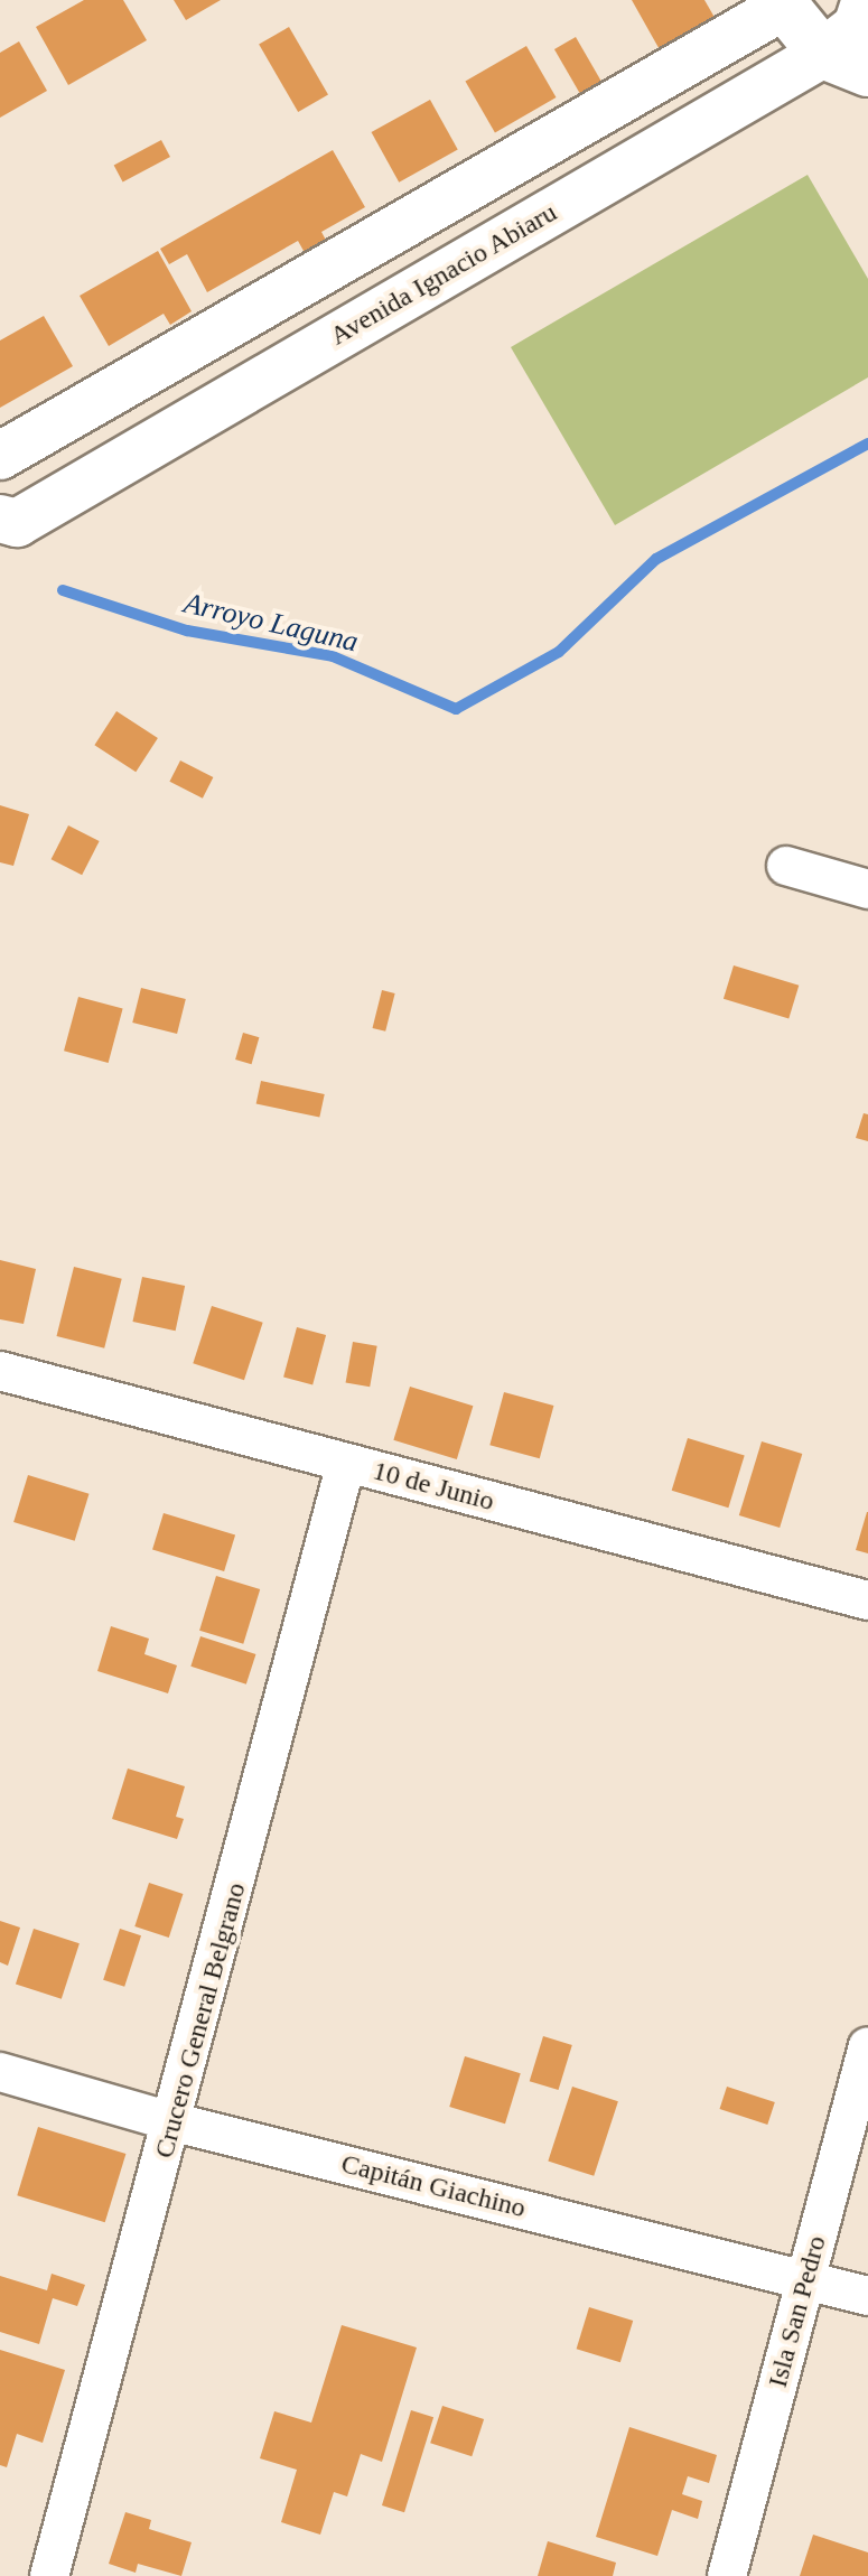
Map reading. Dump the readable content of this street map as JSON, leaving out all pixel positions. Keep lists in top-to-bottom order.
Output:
{
  "streets": {
    "main road": ["Avenida Ignacio Abiaru"],
    "street": [
      "10 de Junio",
      "Crucero General Belgrano",
      "Capitán Giachino",
      "Isla San Pedro"
    ]
  },
  "crossings": [
    ["10 de Junio", "Crucero General Belgrano"],
    ["Crucero General Belgrano", "Capitán Giachino"],
    ["Capitán Giachino", "Isla San Pedro"]
  ],
  "water": ["Arroyo Laguna"]
}
